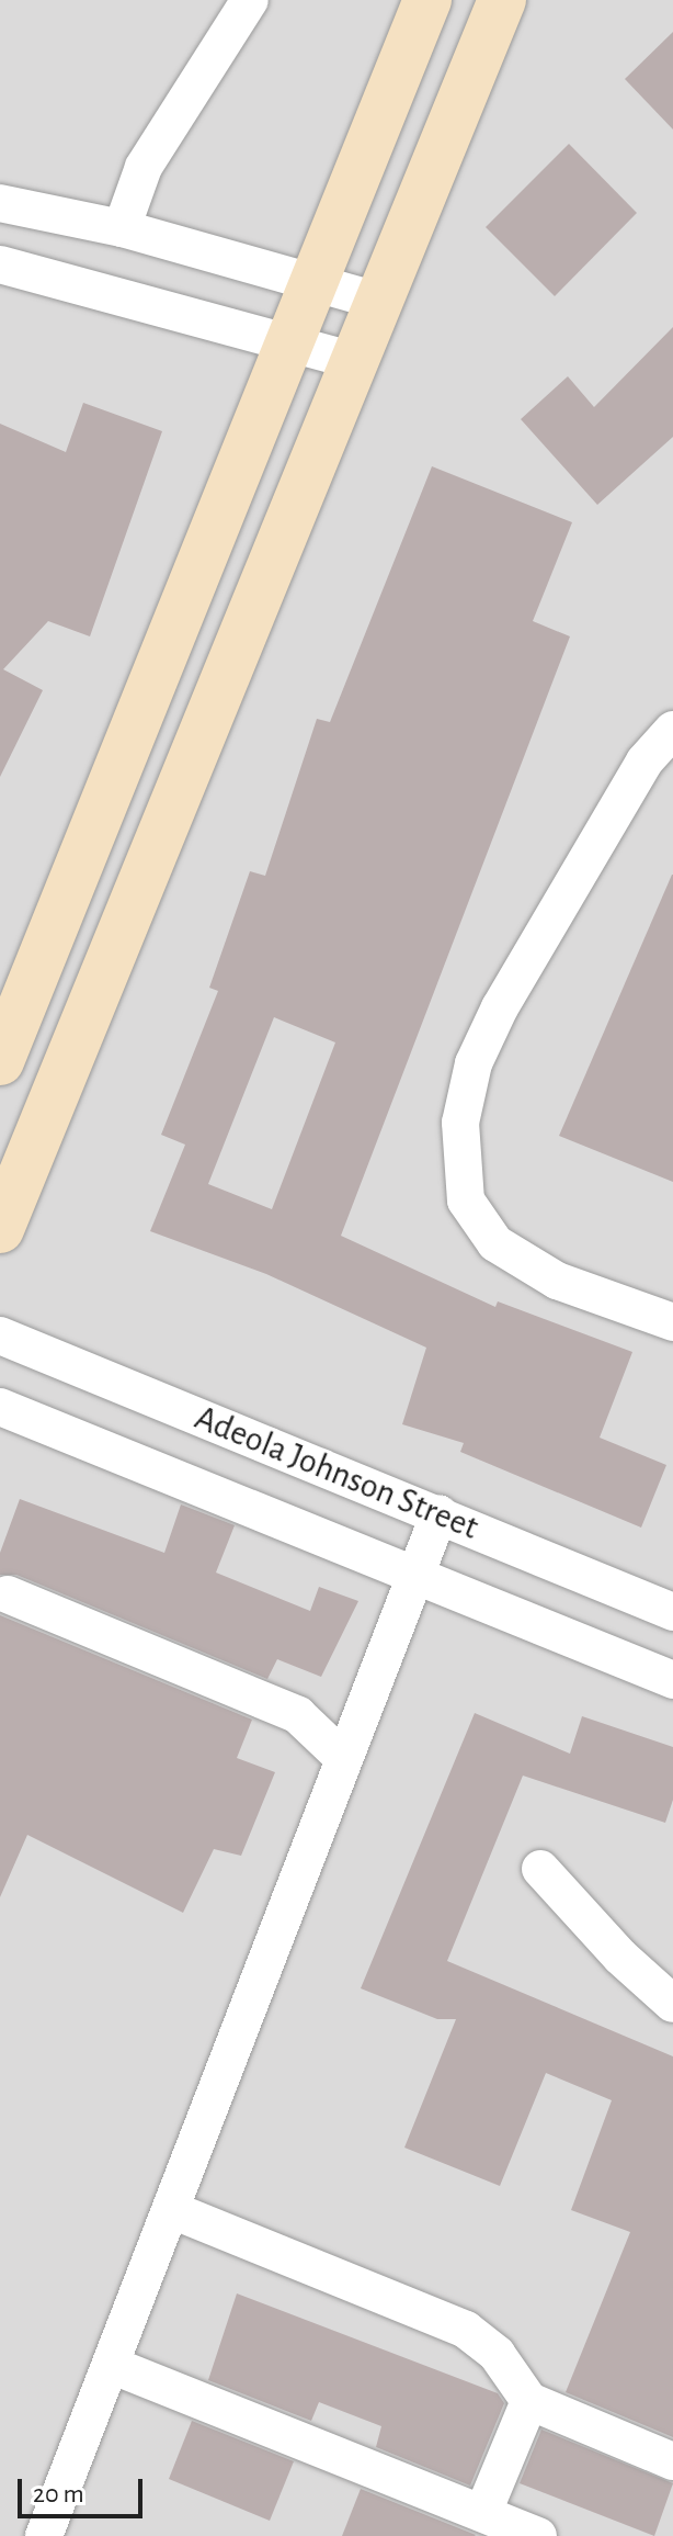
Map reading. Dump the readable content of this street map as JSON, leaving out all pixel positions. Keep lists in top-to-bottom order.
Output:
{
  "streets": {
    "street": ["Adeola Johnson Street"]
  },
  "scale_bar": "20 m"
}
